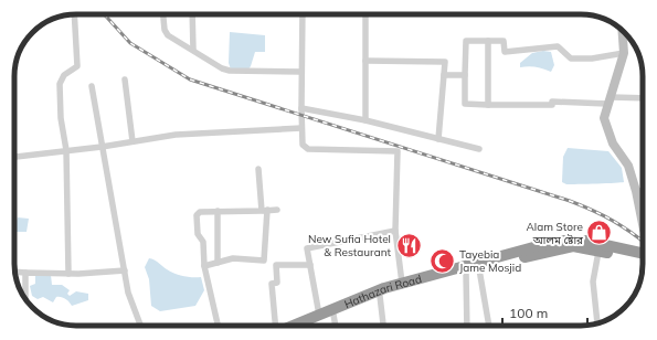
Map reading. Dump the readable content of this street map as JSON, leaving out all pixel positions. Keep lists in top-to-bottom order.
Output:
{
  "streets": {
    "highway": ["Hathazari Road"]
  },
  "places": {
    "shop": ["Alam Store আলম ষ্টোর"],
    "restaurant": ["New Sufia Hotel & Restaurant"],
    "mosque": ["Tayebia Jame Mosjid"]
  },
  "scale_bar": "100 m"
}
